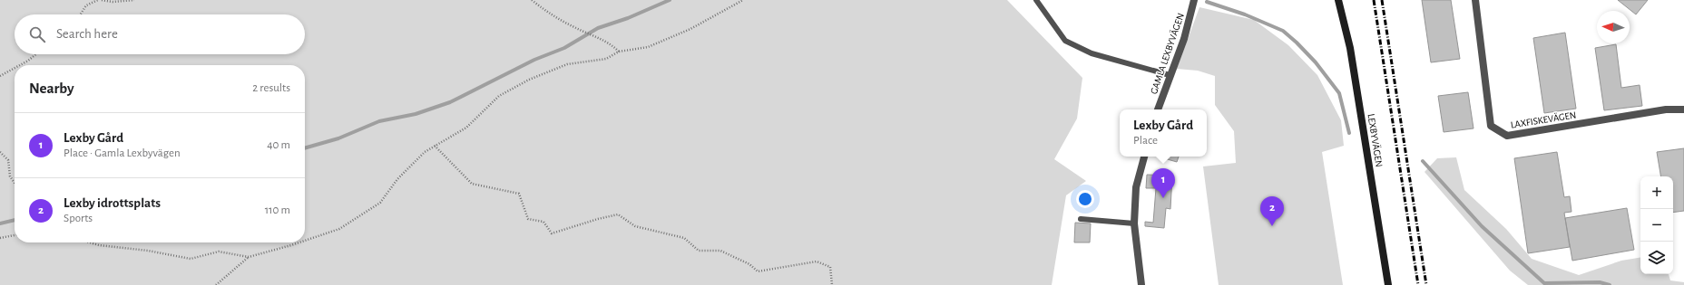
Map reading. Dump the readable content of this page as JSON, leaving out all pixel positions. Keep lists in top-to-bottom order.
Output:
{
  "streets": {
    "street": ["GAMLA LEXBYVÄGEN", "LAXFISKEVÄGEN", "LEXBYVÄGEN"]
  },
  "north": "left",
  "page": {
    "search": "Search here",
    "heading": ["Nearby", "2 results"],
    "popup": ["Lexby Gård", "Place"],
    "list": [
      {
        "mark": "1",
        "name": "Lexby Gård",
        "note": "Place · Gamla Lexbyvägen",
        "value": "40 m"
      },
      {
        "mark": "2",
        "name": "Lexby idrottsplats",
        "note": "Sports",
        "value": "110 m"
      }
    ],
    "pins": ["1", "2"],
    "map_buttons": ["+", "−"]
  }
}
